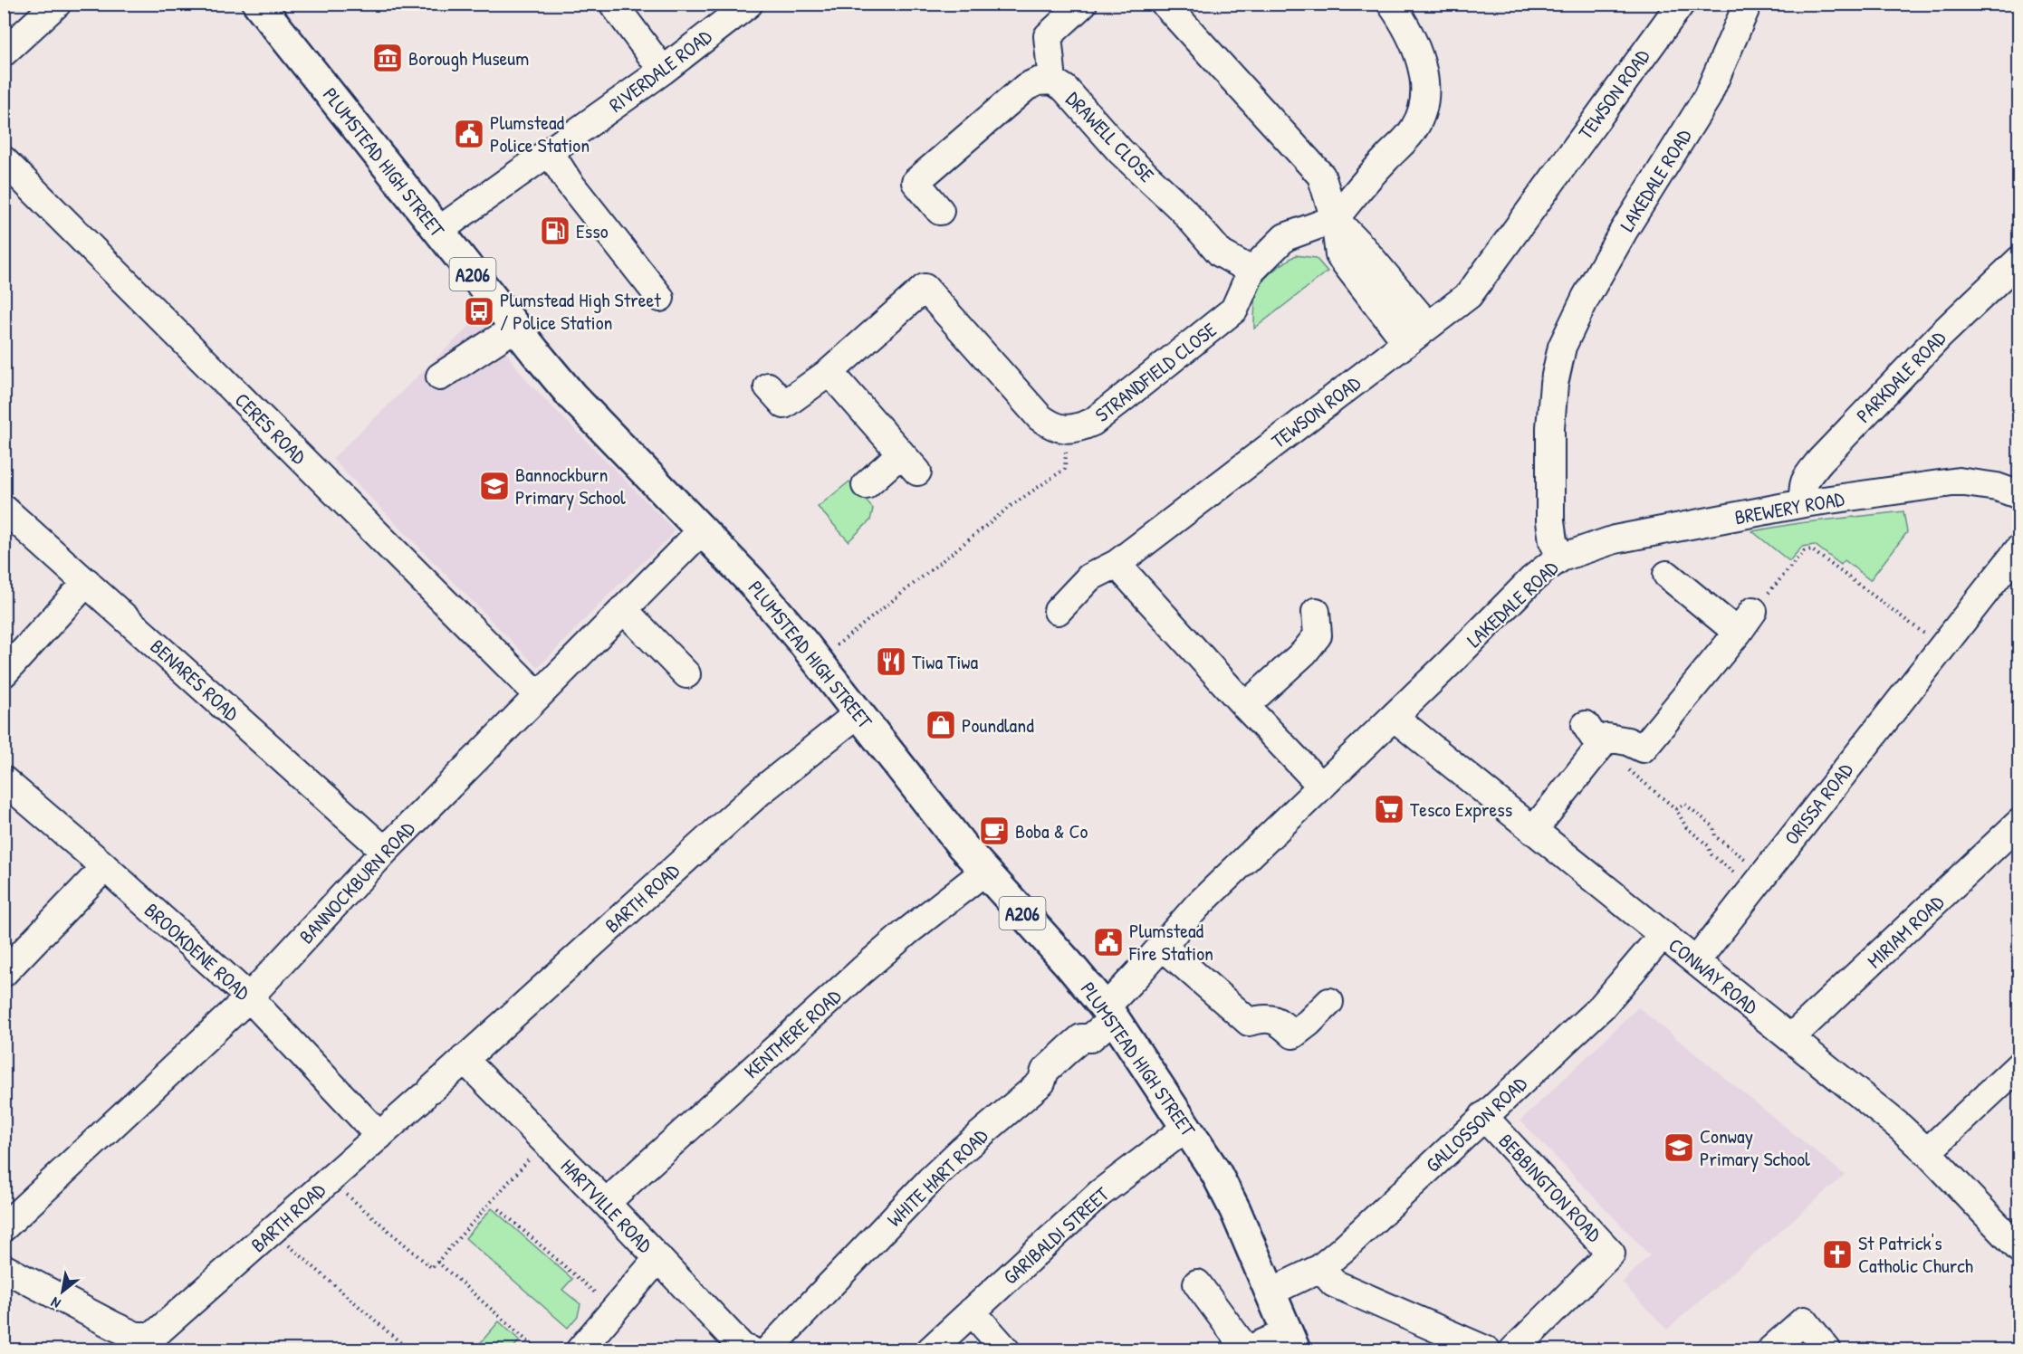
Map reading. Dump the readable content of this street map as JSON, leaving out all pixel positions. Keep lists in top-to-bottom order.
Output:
{
  "streets": {
    "main road": ["PLUMSTEAD HIGH STREET", "A206"],
    "street": [
      "RIVERDALE ROAD",
      "TEWSON ROAD",
      "DRAWELL CLOSE",
      "LAKEDALE ROAD",
      "STRANDFIELD CLOSE",
      "PARKDALE ROAD",
      "CERES ROAD",
      "BREWERY ROAD",
      "BENARES ROAD",
      "ORISSA ROAD",
      "BANNOCKBURN ROAD",
      "BARTH ROAD",
      "MIRIAM ROAD",
      "BROOKDENE ROAD",
      "CONWAY ROAD",
      "KENTMERE ROAD",
      "GALLOSSON ROAD",
      "WHITE HART ROAD",
      "BEBBINGTON ROAD",
      "HARTVILLE ROAD",
      "GARIBALDI STREET"
    ]
  },
  "crossings": [
    ["RIVERDALE ROAD", "PLUMSTEAD HIGH STREET"],
    ["DRAWELL CLOSE", "STRANDFIELD CLOSE"],
    ["PLUMSTEAD HIGH STREET", "LAKEDALE ROAD"],
    ["PLUMSTEAD HIGH STREET", "BANNOCKBURN ROAD"],
    ["PLUMSTEAD HIGH STREET", "BARTH ROAD"],
    ["PLUMSTEAD HIGH STREET", "KENTMERE ROAD"],
    ["PLUMSTEAD HIGH STREET", "GALLOSSON ROAD"],
    ["PLUMSTEAD HIGH STREET", "WHITE HART ROAD"],
    ["PLUMSTEAD HIGH STREET", "GARIBALDI STREET"],
    ["LAKEDALE ROAD", "BREWERY ROAD"],
    ["LAKEDALE ROAD", "CONWAY ROAD"],
    ["LAKEDALE ROAD", "WHITE HART ROAD"],
    ["PARKDALE ROAD", "BREWERY ROAD"],
    ["CERES ROAD", "BANNOCKBURN ROAD"],
    ["BENARES ROAD", "BANNOCKBURN ROAD"],
    ["ORISSA ROAD", "CONWAY ROAD"],
    ["BANNOCKBURN ROAD", "BROOKDENE ROAD"],
    ["BARTH ROAD", "BROOKDENE ROAD"],
    ["BARTH ROAD", "HARTVILLE ROAD"],
    ["MIRIAM ROAD", "CONWAY ROAD"],
    ["CONWAY ROAD", "GALLOSSON ROAD"],
    ["KENTMERE ROAD", "HARTVILLE ROAD"],
    ["GALLOSSON ROAD", "BEBBINGTON ROAD"]
  ],
  "places": {
    "museum": ["Borough Museum"],
    "public building": ["Plumstead Police Station", "Plumstead Fire Station"],
    "fuel station": ["Esso"],
    "bus stop": ["Plumstead High Street / Police Station"],
    "school or university": ["Bannockburn Primary School", "Conway Primary School"],
    "restaurant": ["Tiwa Tiwa"],
    "shop": ["Poundland"],
    "supermarket": ["Tesco Express"],
    "cafe": ["Boba & Co"],
    "church": ["St Patrick's Catholic Church"]
  },
  "north": "bottom left"
}
